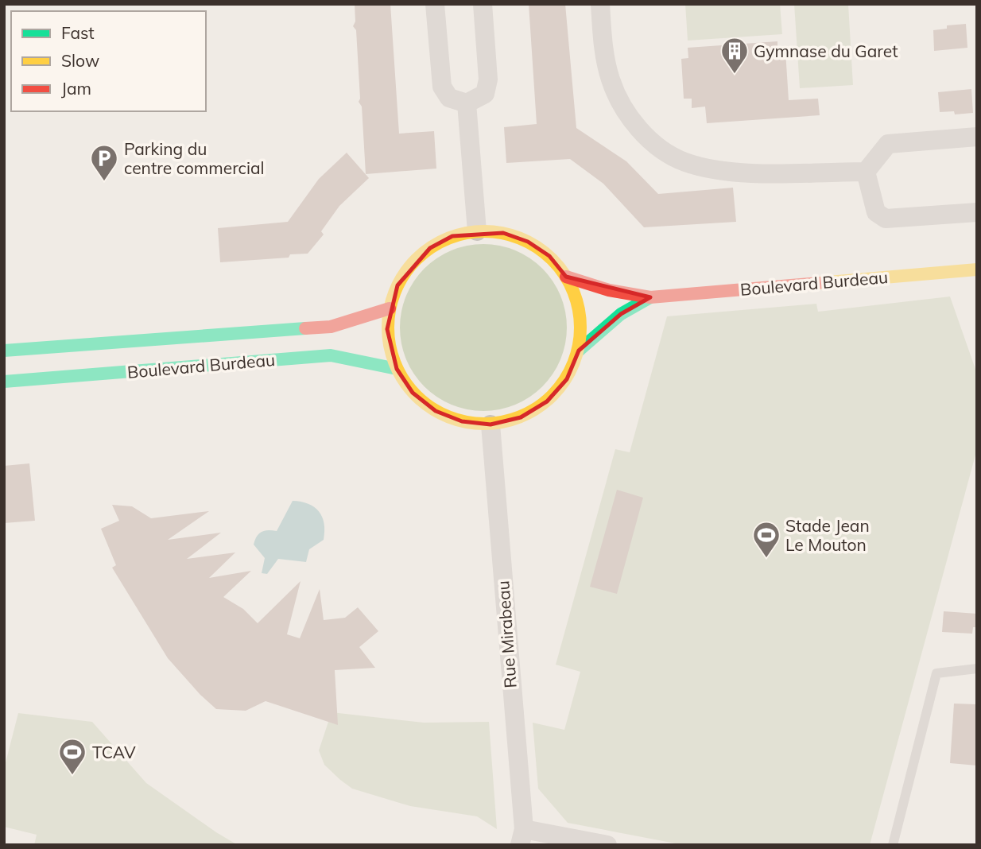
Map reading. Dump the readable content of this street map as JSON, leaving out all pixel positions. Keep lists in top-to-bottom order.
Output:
{
  "streets": {
    "main road": ["Boulevard Burdeau"],
    "street": ["Rue Mirabeau"]
  },
  "crossings": [
    ["Boulevard Burdeau", "Rue Mirabeau"]
  ],
  "places": {
    "building": ["Gymnase du Garet"],
    "parking": ["Parking du centre commercial"],
    "sports": ["Stade Jean Le Mouton", "TCAV"]
  },
  "legend": ["Fast", "Slow", "Jam"]
}
